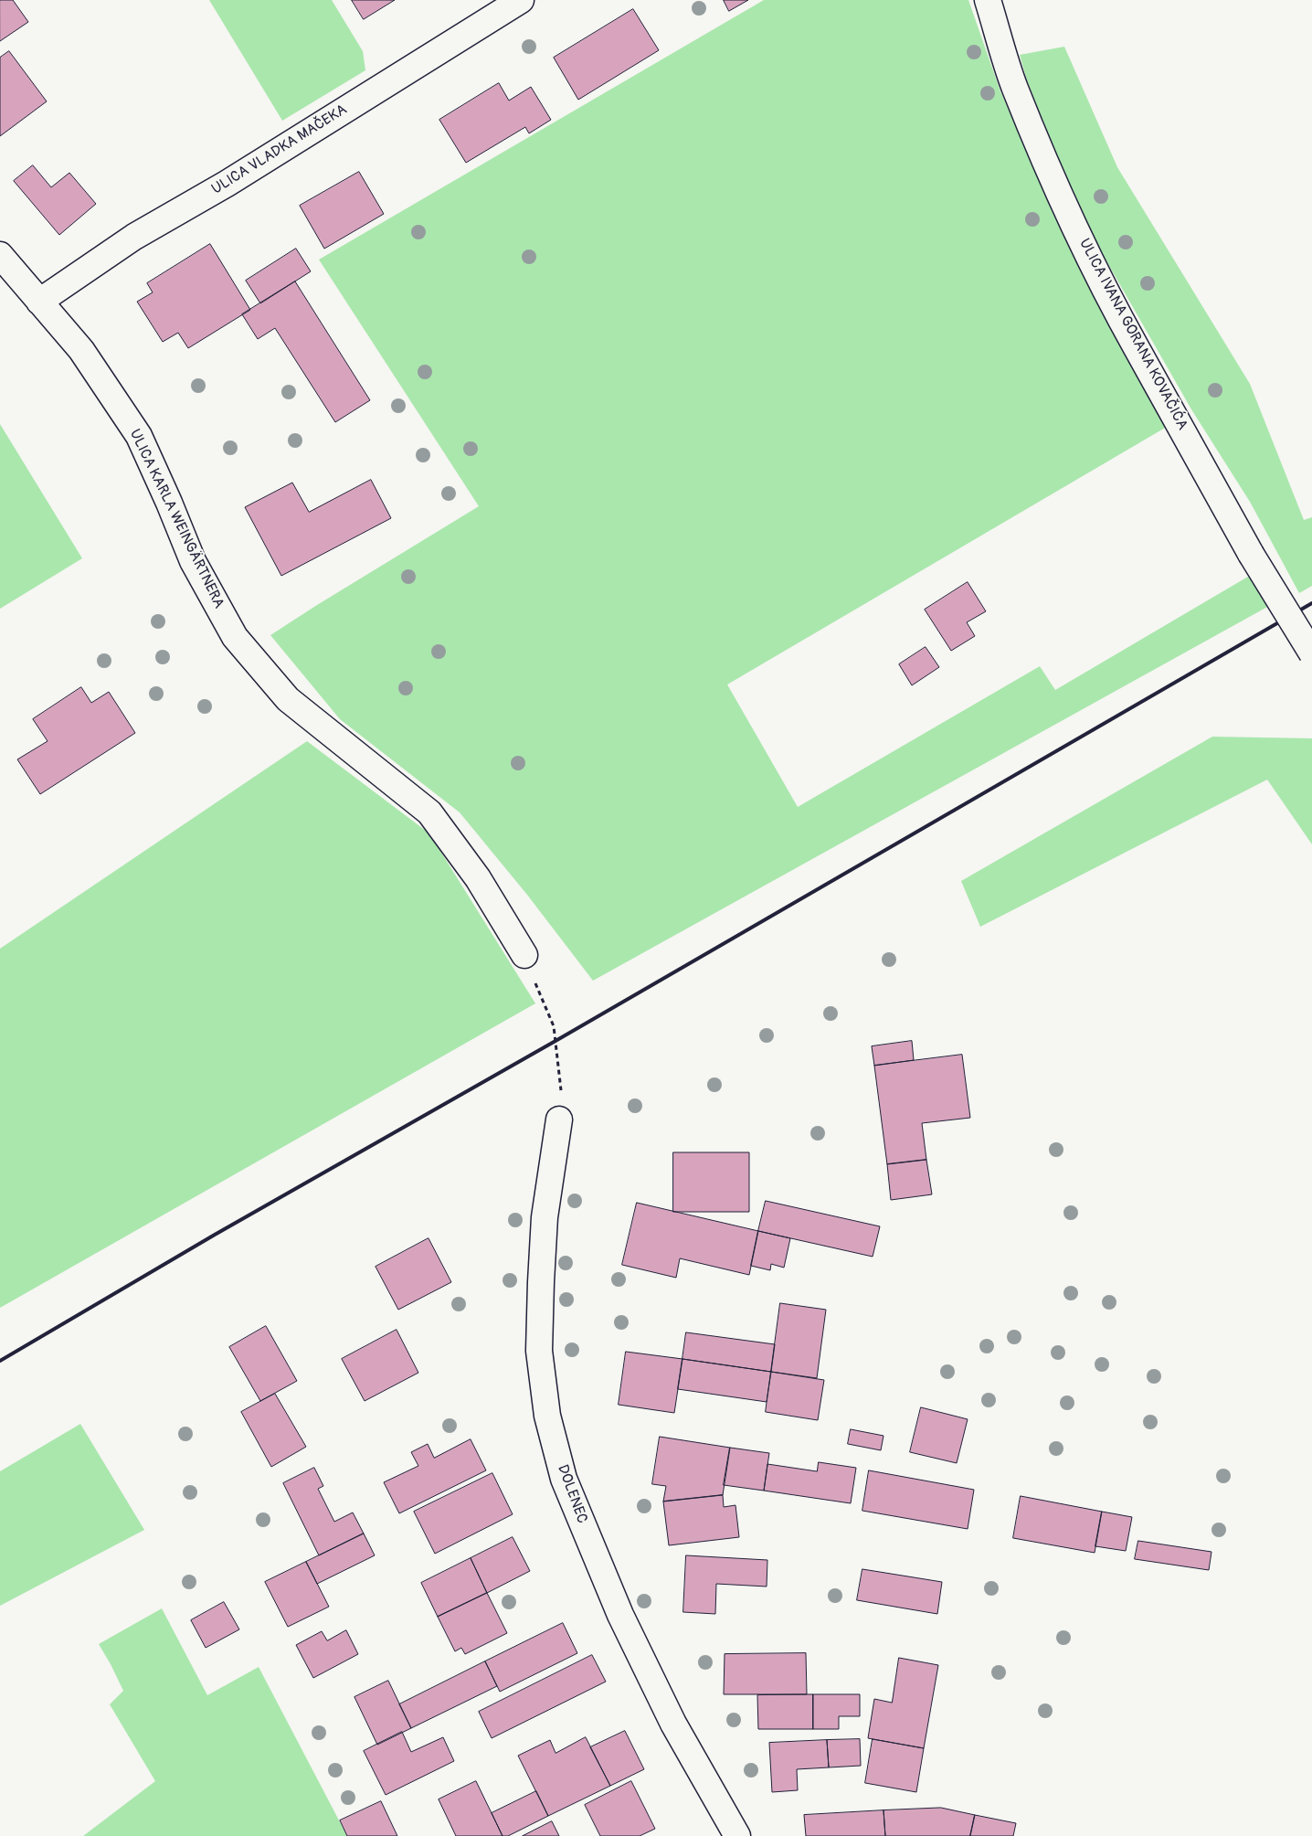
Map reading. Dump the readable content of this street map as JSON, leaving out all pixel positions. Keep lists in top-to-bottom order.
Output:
{
  "streets": {
    "street": [
      "ULICA VLADKA MAČEKA",
      "ULICA IVANA GORANA KOVAČIĆA",
      "ULICA KARLA WEINGÄRTNERA",
      "DOLENEC"
    ]
  },
  "crossings": [
    ["ULICA VLADKA MAČEKA", "ULICA KARLA WEINGÄRTNERA"]
  ]
}
